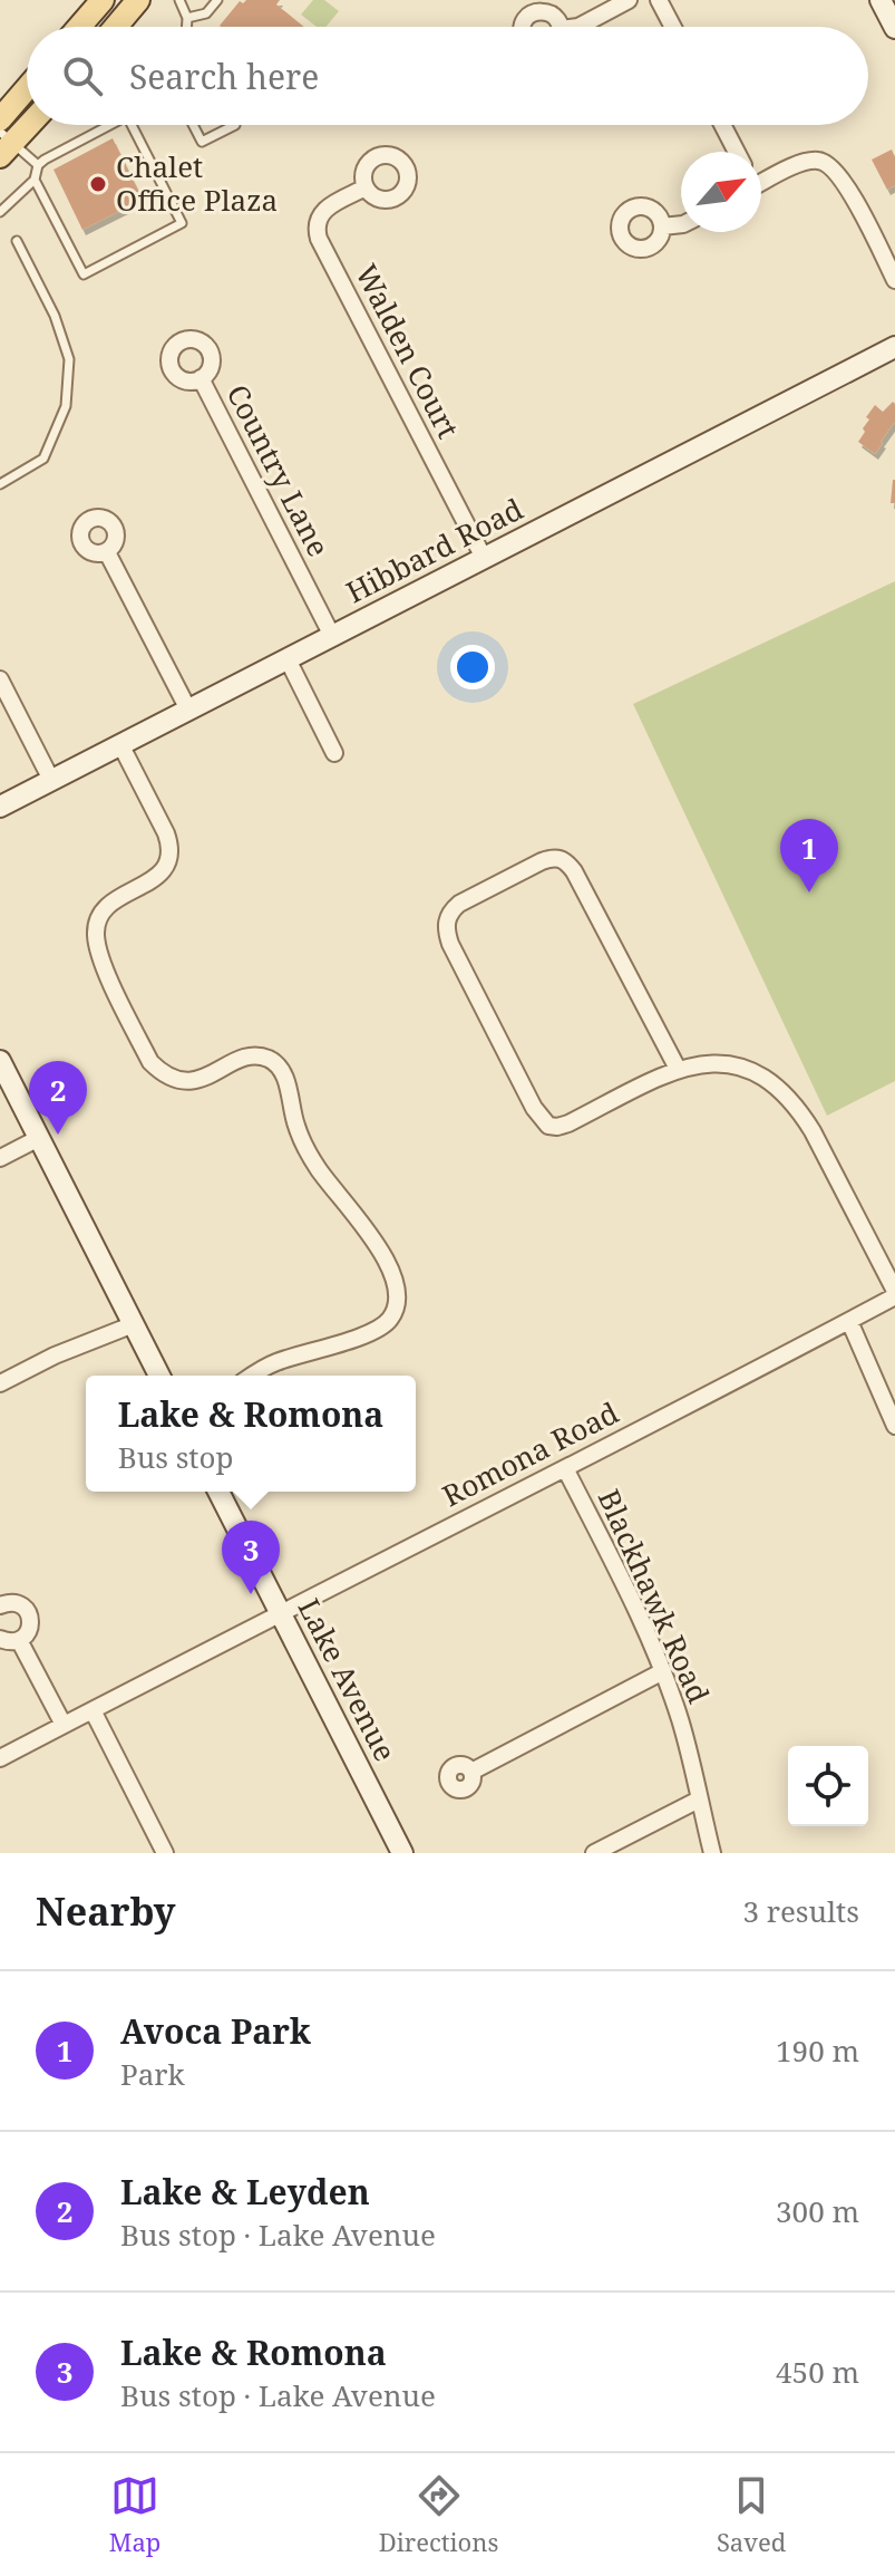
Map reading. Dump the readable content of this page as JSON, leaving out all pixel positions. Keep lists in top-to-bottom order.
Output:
{
  "streets": {
    "street": [
      "Walden Court",
      "Country Lane",
      "Hibbard Road",
      "Romona Road",
      "Blackhawk Road",
      "Lake Avenue"
    ]
  },
  "crossings": [
    ["Walden Court", "Hibbard Road"],
    ["Country Lane", "Hibbard Road"],
    ["Romona Road", "Blackhawk Road"],
    ["Romona Road", "Lake Avenue"]
  ],
  "places": ["Chalet Office Plaza"],
  "north": "top right",
  "page": {
    "search": "Search here",
    "pins": ["1", "2", "3"],
    "popup": ["Lake & Romona", "Bus stop"],
    "heading": ["Nearby", "3 results"],
    "list": [
      {
        "mark": "1",
        "name": "Avoca Park",
        "note": "Park",
        "value": "190 m"
      },
      {
        "mark": "2",
        "name": "Lake & Leyden",
        "note": "Bus stop · Lake Avenue",
        "value": "300 m"
      },
      {
        "mark": "3",
        "name": "Lake & Romona",
        "note": "Bus stop · Lake Avenue",
        "value": "450 m"
      }
    ],
    "nav": ["Map", "Directions", "Saved"]
  }
}
